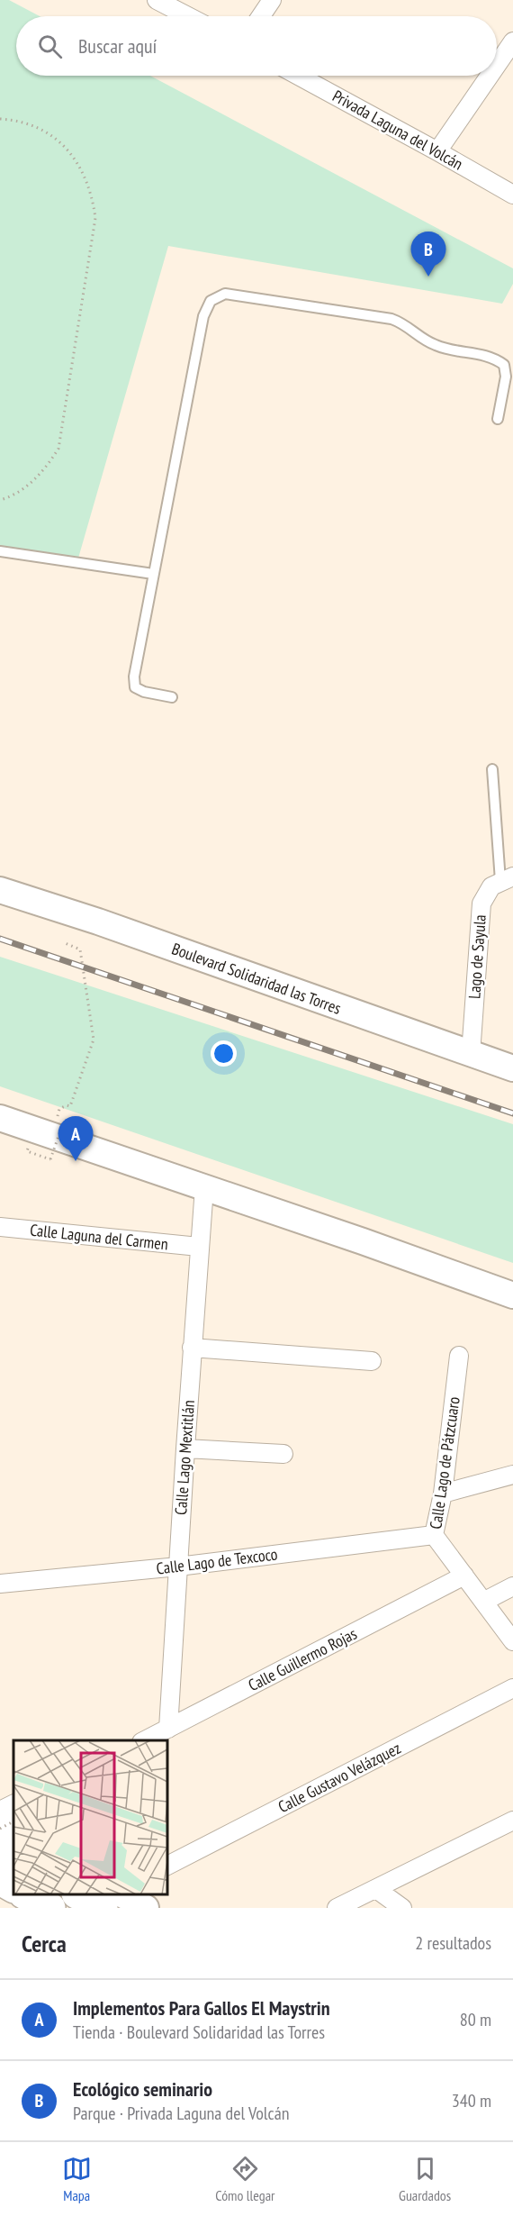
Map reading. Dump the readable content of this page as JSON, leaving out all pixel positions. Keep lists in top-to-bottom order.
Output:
{
  "streets": {
    "main road": ["Boulevard Solidaridad las Torres"],
    "street": [
      "Privada Laguna del Volcán",
      "Lago de Sayula",
      "Calle Laguna del Carmen",
      "Calle Lago Mextitlán",
      "Calle Lago de Pátzcuaro",
      "Calle Lago de Texcoco",
      "Calle Guillermo Rojas",
      "Calle Gustavo Velázquez"
    ]
  },
  "crossings": [
    ["Lago de Sayula", "Boulevard Solidaridad las Torres"],
    ["Calle Laguna del Carmen", "Calle Lago Mextitlán"],
    ["Calle Lago Mextitlán", "Calle Lago de Texcoco"],
    ["Calle Lago Mextitlán", "Calle Guillermo Rojas"],
    ["Calle Lago de Pátzcuaro", "Calle Lago de Texcoco"],
    ["Calle Lago de Pátzcuaro", "Calle Guillermo Rojas"]
  ],
  "page": {
    "search": "Buscar aquí",
    "pins": ["B", "A"],
    "heading": ["Cerca", "2 resultados"],
    "list": [
      {
        "mark": "A",
        "name": "Implementos Para Gallos El Maystrin",
        "note": "Tienda · Boulevard Solidaridad las Torres",
        "value": "80 m"
      },
      {
        "mark": "B",
        "name": "Ecológico seminario",
        "note": "Parque · Privada Laguna del Volcán",
        "value": "340 m"
      }
    ],
    "nav": ["Mapa", "Cómo llegar", "Guardados"]
  }
}
